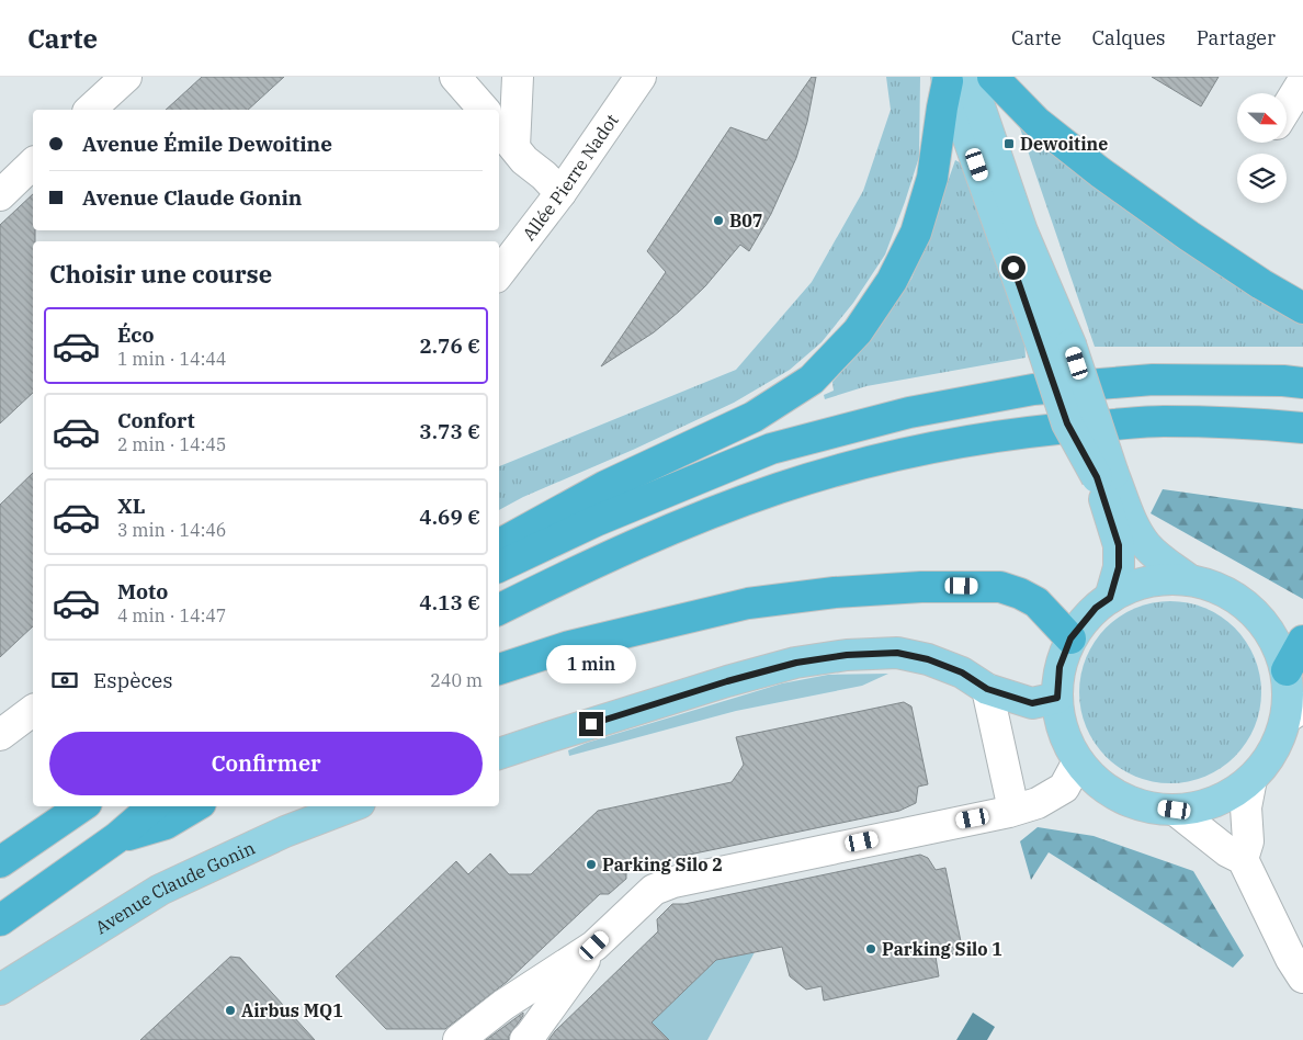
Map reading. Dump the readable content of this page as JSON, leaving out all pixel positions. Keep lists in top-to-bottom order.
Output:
{
  "streets": {
    "main road": ["Avenue Claude Gonin"],
    "street": ["Allée Pierre Nadot"]
  },
  "places": {
    "transit": ["Dewoitine"],
    "other": [
      "B07",
      "Parking Silo 2",
      "Parking Silo 1",
      "Airbus MQ1"
    ]
  },
  "north": "right",
  "page": {
    "header": "Carte",
    "nav": ["Carte", "Calques", "Partager"],
    "banner": ["Avenue Émile Dewoitine", "Avenue Claude Gonin"],
    "heading": "Choisir une course",
    "list": [
      {
        "name": "Éco",
        "note": "1 min · 14:44",
        "value": "2.76 €"
      },
      {
        "name": "Confort",
        "note": "2 min · 14:45",
        "value": "3.73 €"
      },
      {
        "name": "XL",
        "note": "3 min · 14:46",
        "value": "4.69 €"
      },
      {
        "name": "Moto",
        "note": "4 min · 14:47",
        "value": "4.13 €"
      }
    ],
    "bubble": "1 min",
    "pay": ["Espèces", "240 m"],
    "buttons": "Confirmer"
  }
}
